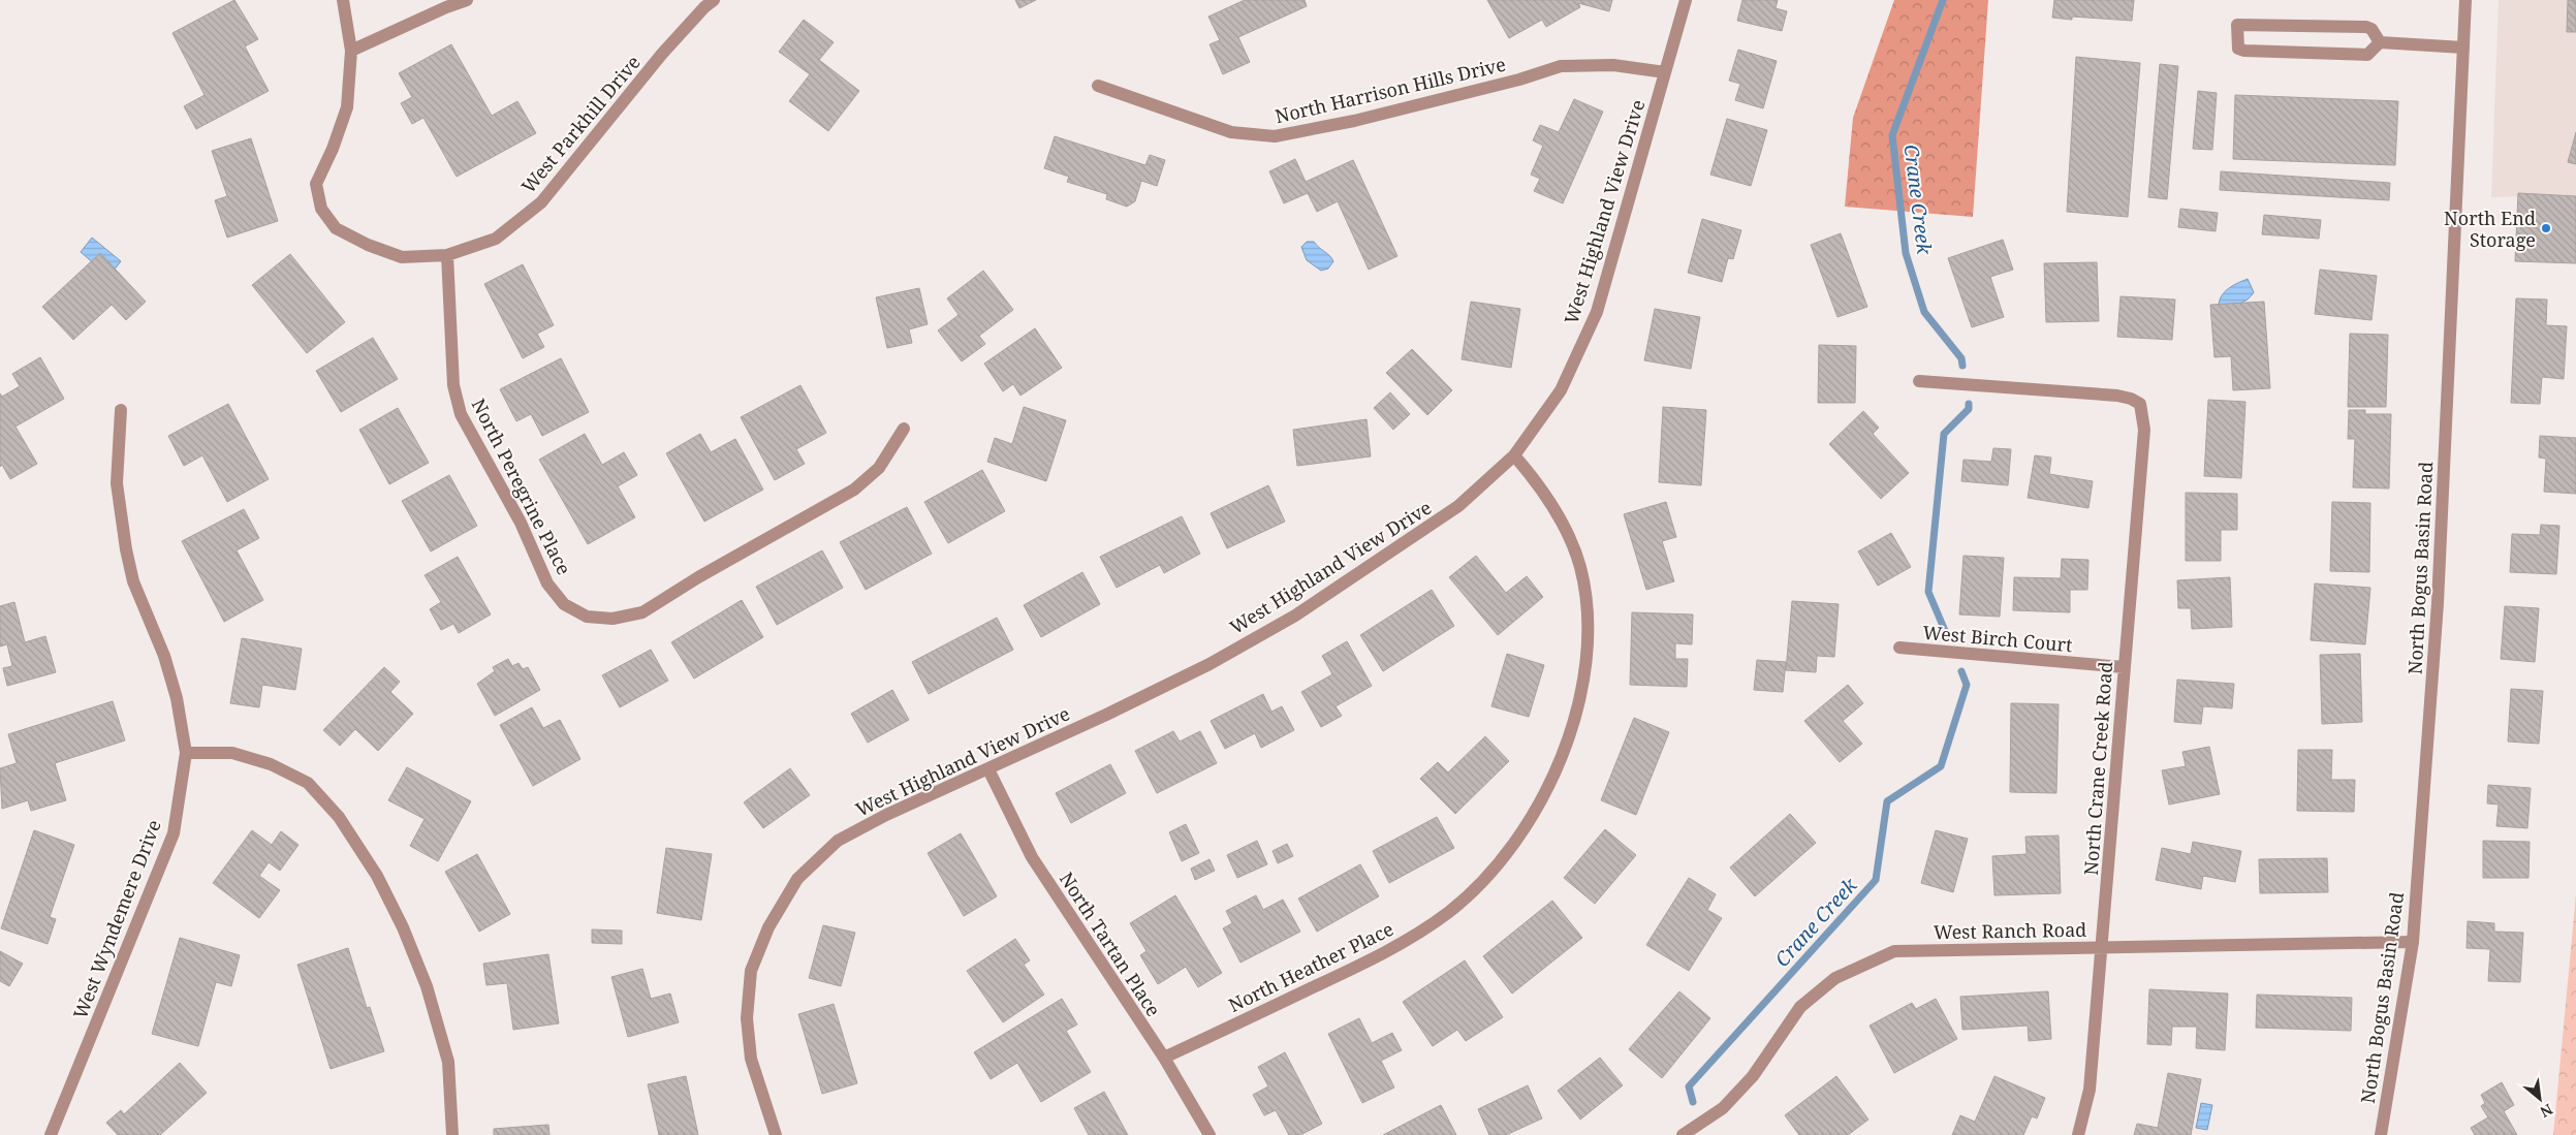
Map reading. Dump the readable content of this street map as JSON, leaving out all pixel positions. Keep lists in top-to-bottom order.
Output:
{
  "streets": {
    "street": [
      "North Harrison Hills Drive",
      "West Parkhill Drive",
      "West Highland View Drive",
      "North Peregrine Place",
      "North Bogus Basin Road",
      "West Birch Court",
      "North Crane Creek Road",
      "West Wyndemere Drive",
      "West Ranch Road",
      "North Tartan Place",
      "North Heather Place"
    ]
  },
  "crossings": [
    ["North Harrison Hills Drive", "West Highland View Drive"],
    ["West Parkhill Drive", "North Peregrine Place"],
    ["West Highland View Drive", "North Tartan Place"],
    ["West Highland View Drive", "North Heather Place"],
    ["North Bogus Basin Road", "West Ranch Road"],
    ["West Birch Court", "North Crane Creek Road"],
    ["North Crane Creek Road", "West Ranch Road"],
    ["North Tartan Place", "North Heather Place"]
  ],
  "water": ["Crane Creek"],
  "places": ["North End Storage"],
  "north": "bottom right"
}
